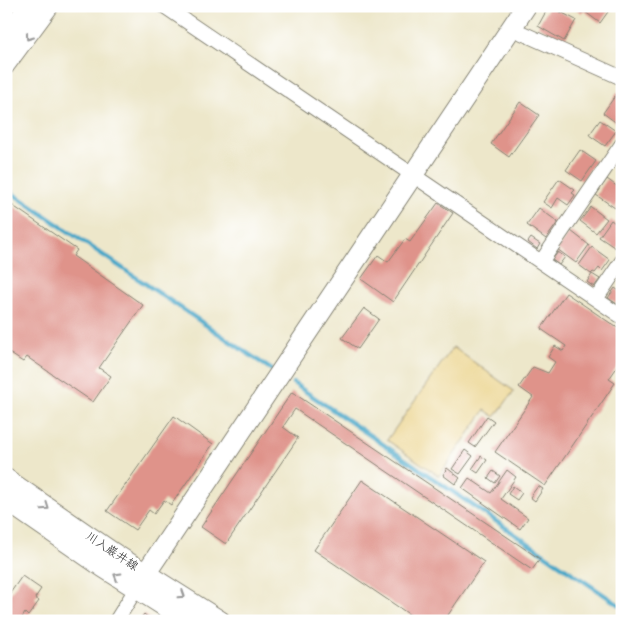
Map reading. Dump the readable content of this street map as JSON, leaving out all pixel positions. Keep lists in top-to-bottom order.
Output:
{
  "streets": {
    "street": ["川入巌井線"]
  }
}
